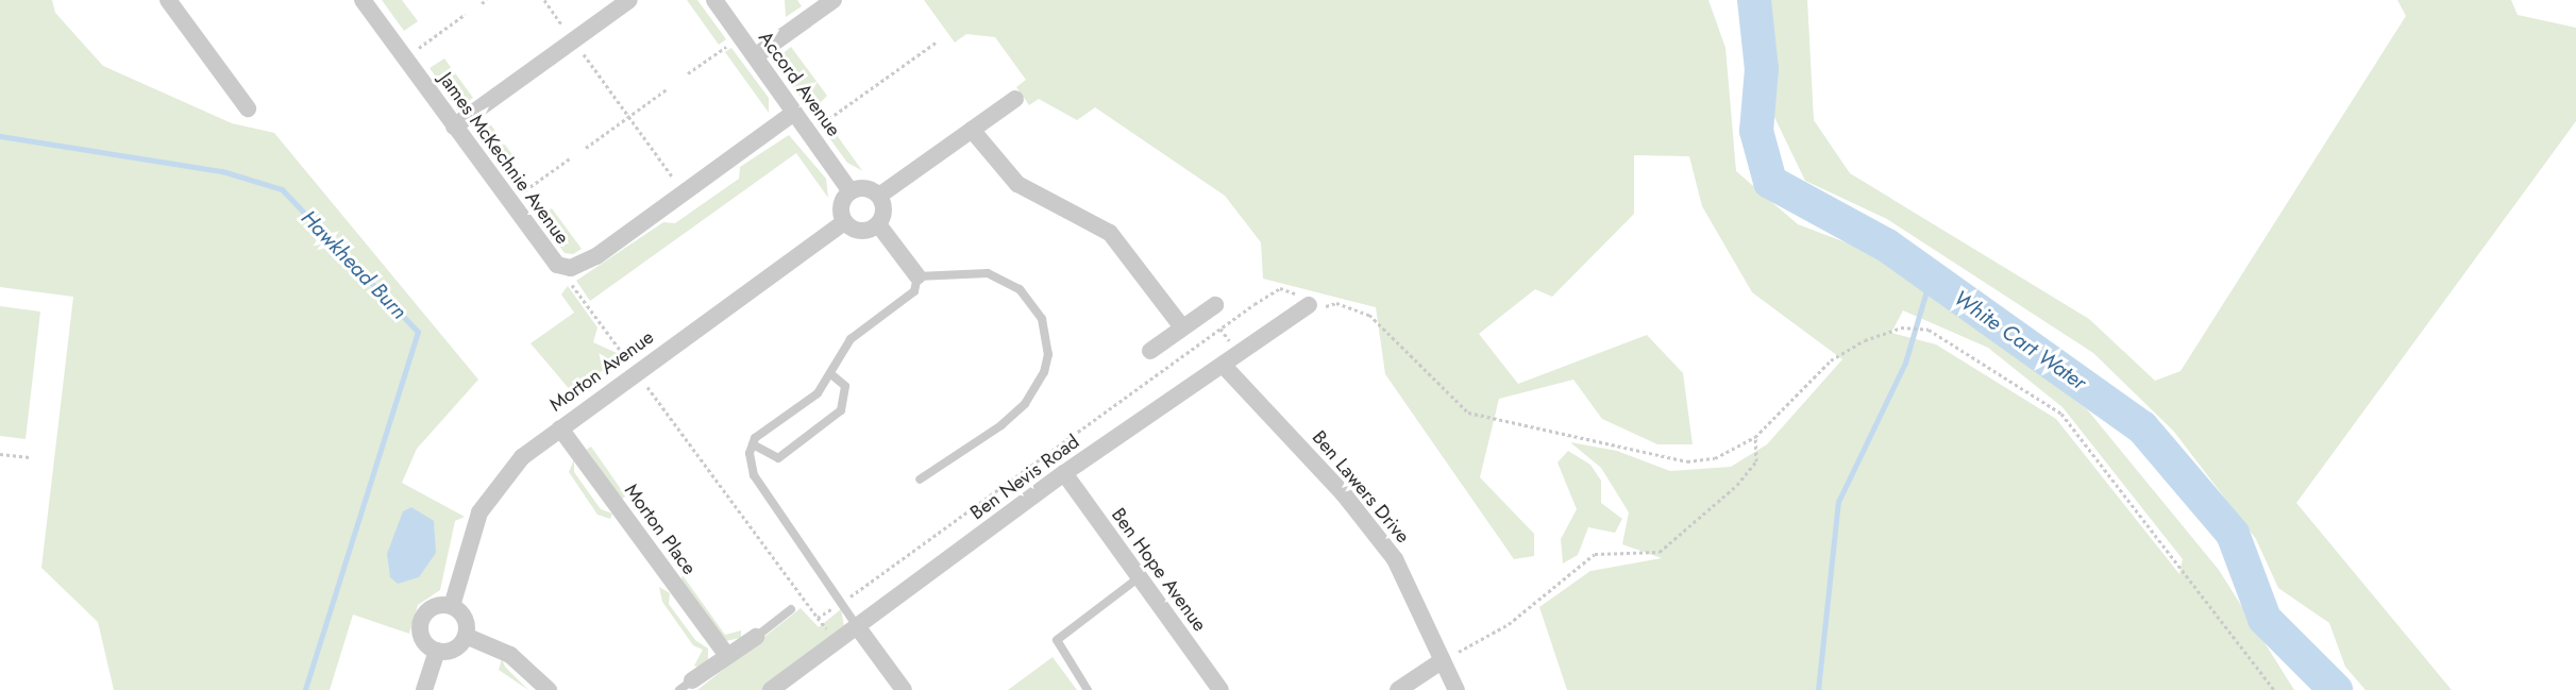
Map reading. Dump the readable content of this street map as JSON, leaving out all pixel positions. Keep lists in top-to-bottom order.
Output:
{
  "streets": {
    "street": [
      "Accord Avenue",
      "James McKechnie Avenue",
      "Morton Avenue",
      "Ben Nevis Road",
      "Ben Lawers Drive",
      "Morton Place",
      "Ben Hope Avenue"
    ]
  },
  "crossings": [
    ["Accord Avenue", "James McKechnie Avenue"],
    ["Accord Avenue", "Morton Avenue"],
    ["Morton Avenue", "Morton Place"],
    ["Ben Nevis Road", "Ben Lawers Drive"],
    ["Ben Nevis Road", "Ben Hope Avenue"]
  ],
  "water": ["Hawkhead Burn", "White Cart Water"]
}
